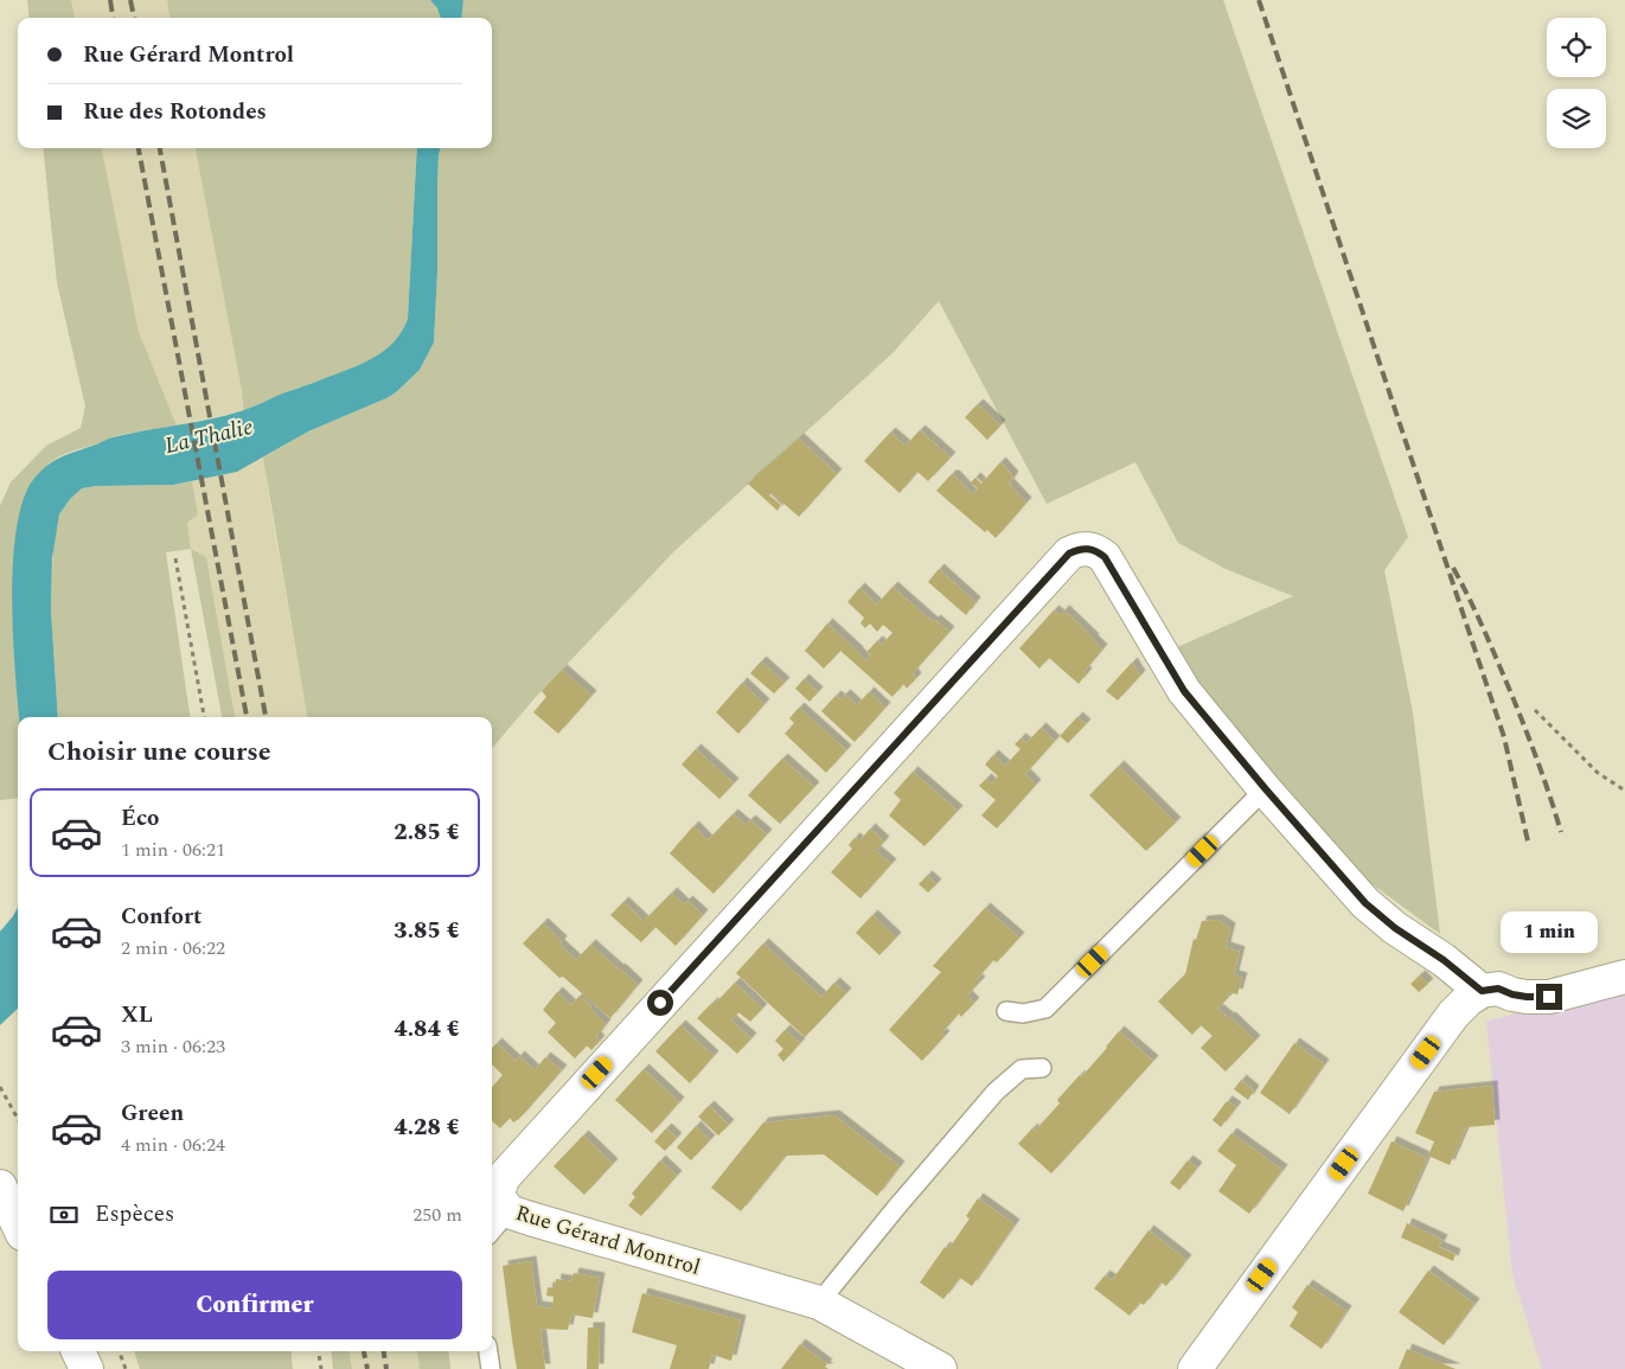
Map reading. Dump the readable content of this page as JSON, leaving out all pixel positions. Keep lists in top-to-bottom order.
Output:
{
  "streets": {
    "street": ["Rue Gérard Montrol"]
  },
  "water": ["La Thalie"],
  "page": {
    "banner": ["Rue Gérard Montrol", "Rue des Rotondes"],
    "heading": "Choisir une course",
    "list": [
      {
        "name": "Éco",
        "note": "1 min · 06:21",
        "value": "2.85 €"
      },
      {
        "name": "Confort",
        "note": "2 min · 06:22",
        "value": "3.85 €"
      },
      {
        "name": "XL",
        "note": "3 min · 06:23",
        "value": "4.84 €"
      },
      {
        "name": "Green",
        "note": "4 min · 06:24",
        "value": "4.28 €"
      }
    ],
    "bubble": "1 min",
    "pay": ["Espèces", "250 m"],
    "buttons": "Confirmer"
  }
}
